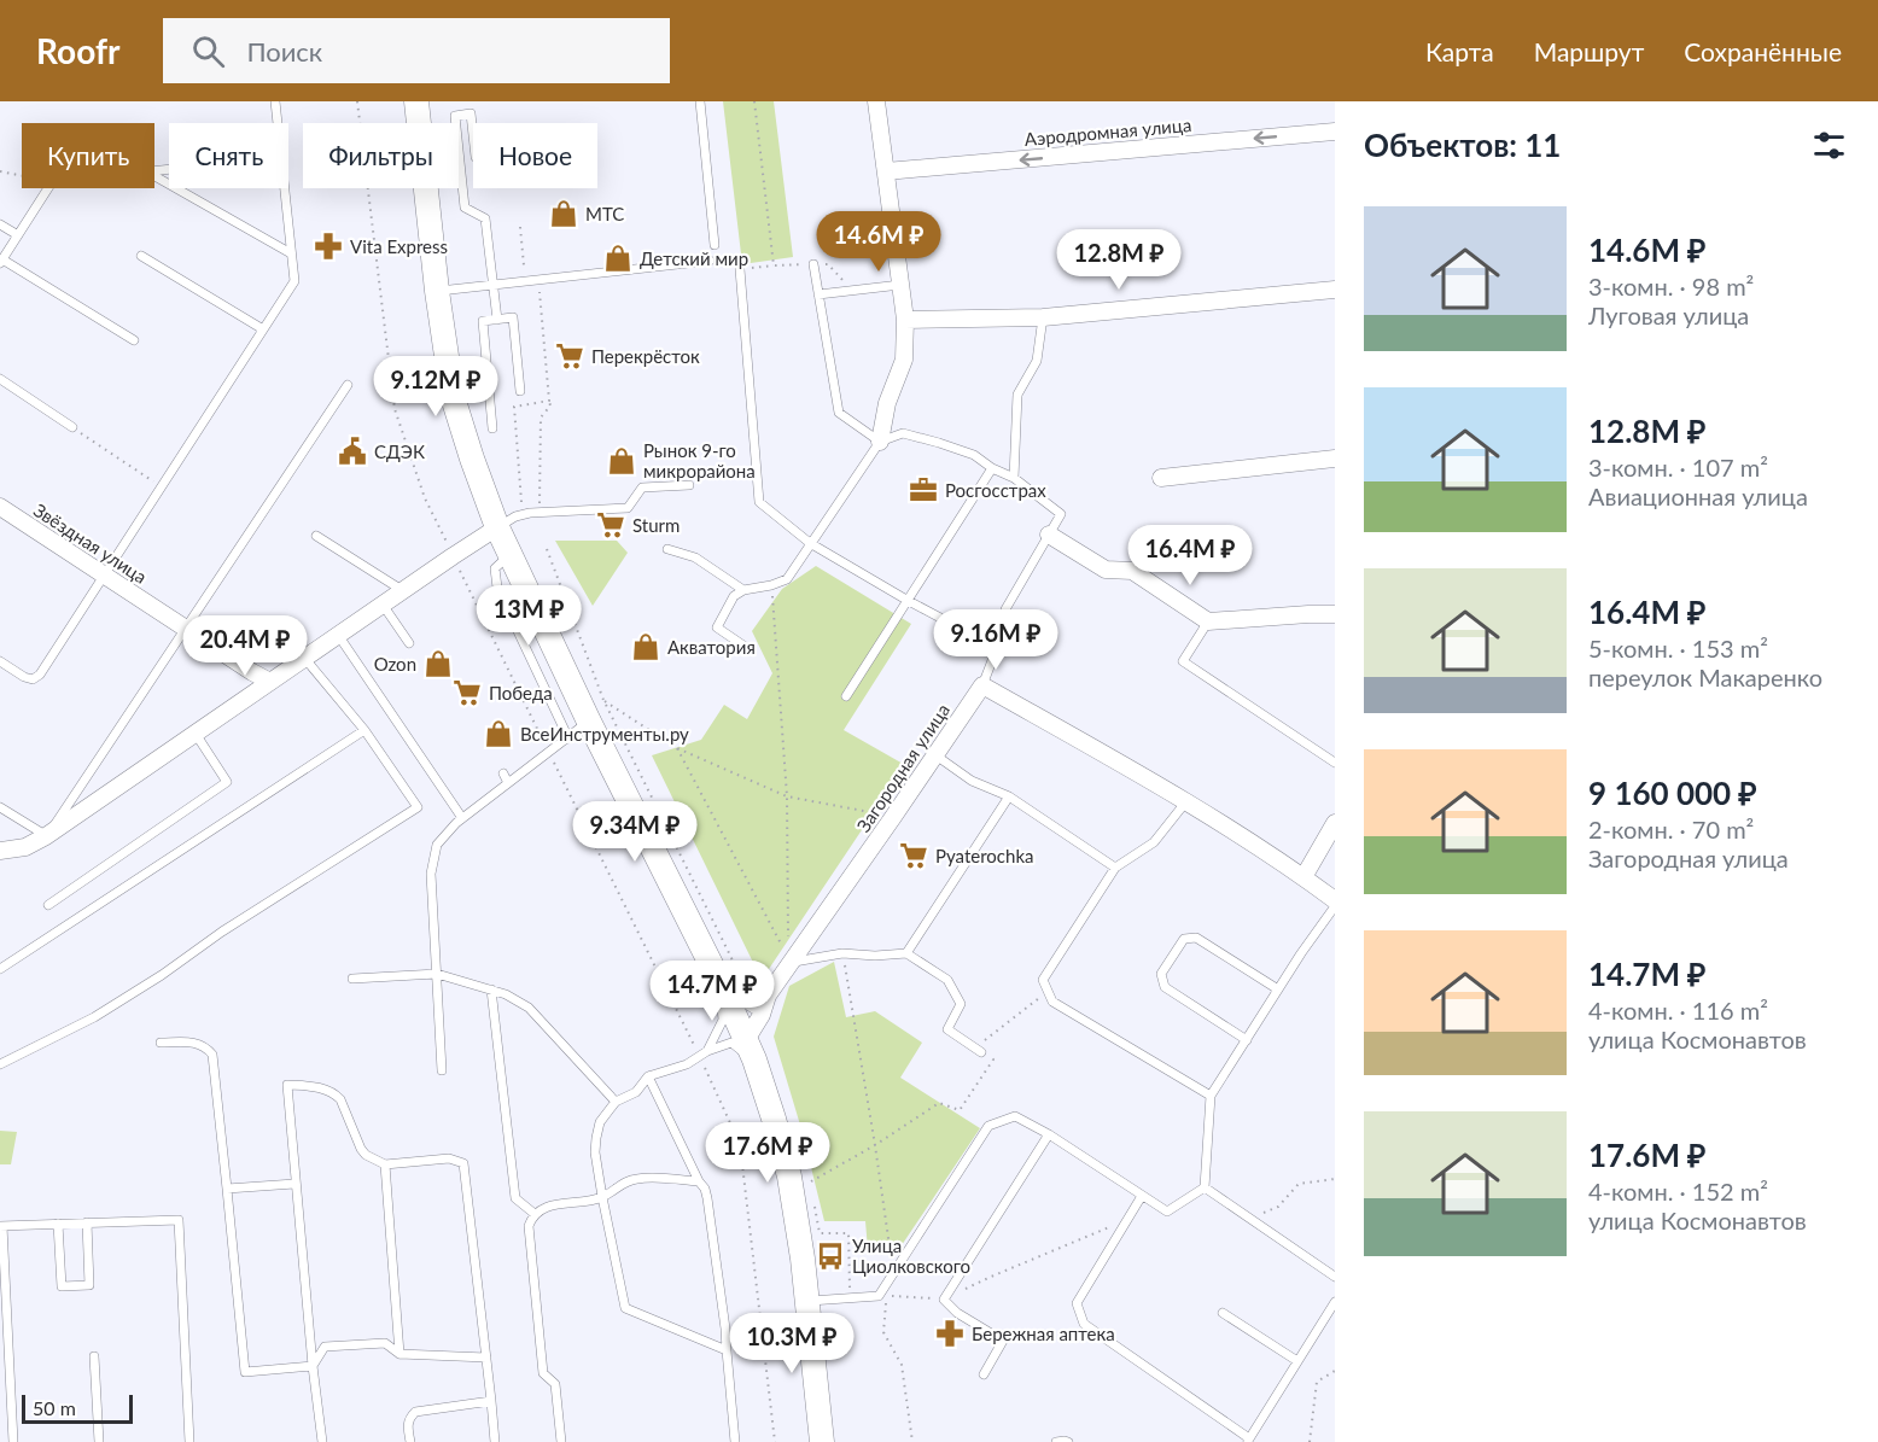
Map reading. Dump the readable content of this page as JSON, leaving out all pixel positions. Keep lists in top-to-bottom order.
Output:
{
  "streets": {
    "street": ["Аэродромная улица", "Звёздная улица", "Загородная улица"]
  },
  "one_way": ["Аэродромная улица"],
  "places": {
    "shop": [
      "МТС",
      "Детский мир",
      "Рынок 9-го микрорайона",
      "Акватория",
      "Ozon",
      "ВсеИнструменты.ру"
    ],
    "pharmacy": ["Vita Express", "Бережная аптека"],
    "supermarket": [
      "Перекрёсток",
      "Sturm",
      "Победа",
      "Pyaterochka"
    ],
    "public building": ["СДЭК"],
    "office": ["Росгосстрах"],
    "bus stop": ["Улица Циолковского"]
  },
  "scale_bar": "50 m",
  "page": {
    "header": "Roofr",
    "search": "Поиск",
    "nav": ["Карта", "Маршрут", "Сохранённые"],
    "heading": "Объектов: 11",
    "chip": [
      "Купить",
      "Снять",
      "Фильтры",
      "Новое"
    ],
    "list": [
      {
        "name": "14.6M ₽",
        "note": "3-комн. · 98 m² · Луговая улица"
      },
      {
        "name": "12.8M ₽",
        "note": "3-комн. · 107 m² · Авиационная улица"
      },
      {
        "name": "16.4M ₽",
        "note": "5-комн. · 153 m² · переулок Макаренко"
      },
      {
        "name": "9 160 000 ₽",
        "note": "2-комн. · 70 m² · Загородная улица"
      },
      {
        "name": "14.7M ₽",
        "note": "4-комн. · 116 m² · улица Космонавтов"
      },
      {
        "name": "17.6M ₽",
        "note": "4-комн. · 152 m² · улица Космонавтов"
      }
    ],
    "price": [
      "14.6M ₽",
      "12.8M ₽",
      "9.12M ₽",
      "16.4M ₽",
      "13M ₽",
      "9.16M ₽",
      "20.4M ₽",
      "9.34M ₽",
      "14.7M ₽",
      "17.6M ₽",
      "10.3M ₽"
    ],
    "scale": "50 m"
  }
}
